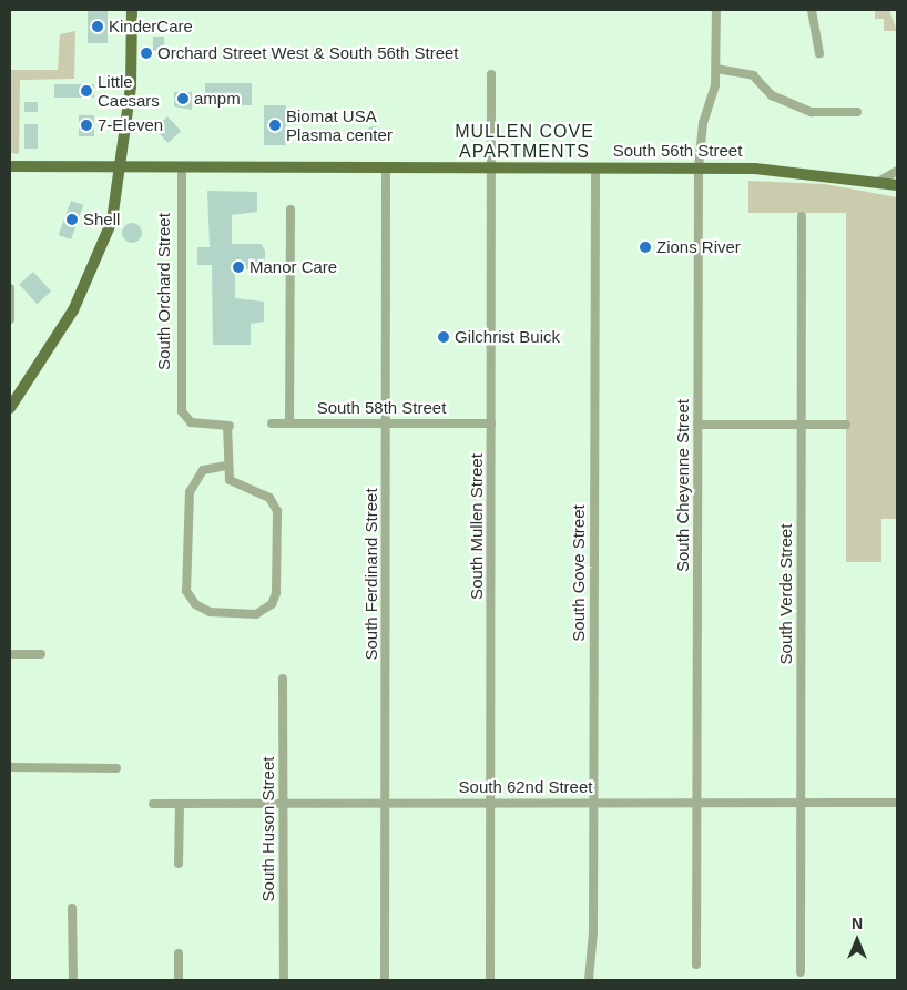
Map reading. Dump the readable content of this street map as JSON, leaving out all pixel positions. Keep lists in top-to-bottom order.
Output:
{
  "streets": {
    "main road": ["South 56th Street"],
    "street": [
      "South Orchard Street",
      "South 58th Street",
      "South Cheyenne Street",
      "South Mullen Street",
      "South Gove Street",
      "South Ferdinand Street",
      "South Verde Street",
      "South 62nd Street",
      "South Huson Street"
    ]
  },
  "crossings": [
    ["South 56th Street", "South Orchard Street"],
    ["South 56th Street", "South Cheyenne Street"],
    ["South 56th Street", "South Mullen Street"],
    ["South 56th Street", "South Gove Street"],
    ["South 56th Street", "South Ferdinand Street"],
    ["South 58th Street", "South Mullen Street"],
    ["South 58th Street", "South Ferdinand Street"],
    ["South Cheyenne Street", "South 62nd Street"],
    ["South Mullen Street", "South 62nd Street"],
    ["South Gove Street", "South 62nd Street"],
    ["South Ferdinand Street", "South 62nd Street"],
    ["South Verde Street", "South 62nd Street"],
    ["South 62nd Street", "South Huson Street"]
  ],
  "districts": ["MULLEN COVE APARTMENTS"],
  "places": [
    "KinderCare",
    "Orchard Street West & South 56th Street",
    "Little Caesars",
    "ampm",
    "7-Eleven",
    "Biomat USA Plasma center",
    "Shell",
    "Zions River",
    "Manor Care",
    "Gilchrist Buick"
  ],
  "north": "top"
}
